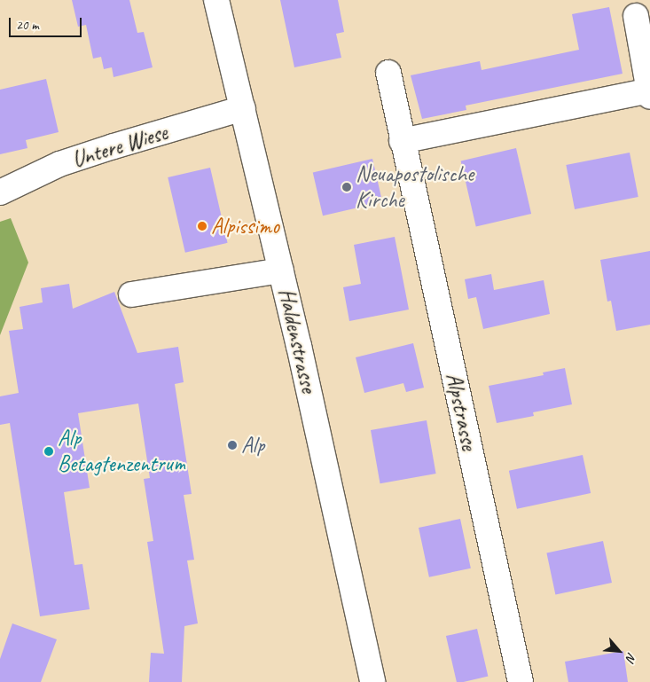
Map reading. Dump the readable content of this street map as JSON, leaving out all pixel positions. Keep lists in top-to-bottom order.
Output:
{
  "streets": {
    "street": ["Untere Wiese", "Haldenstrasse", "Alpstrasse"]
  },
  "crossings": [
    ["Untere Wiese", "Haldenstrasse"]
  ],
  "places": [
    "Neuapostolische Kirche",
    "Alpissimo",
    "Alp",
    "Alp Betagtenzentrum"
  ],
  "scale_bar": "20 m",
  "north": "bottom right"
}
